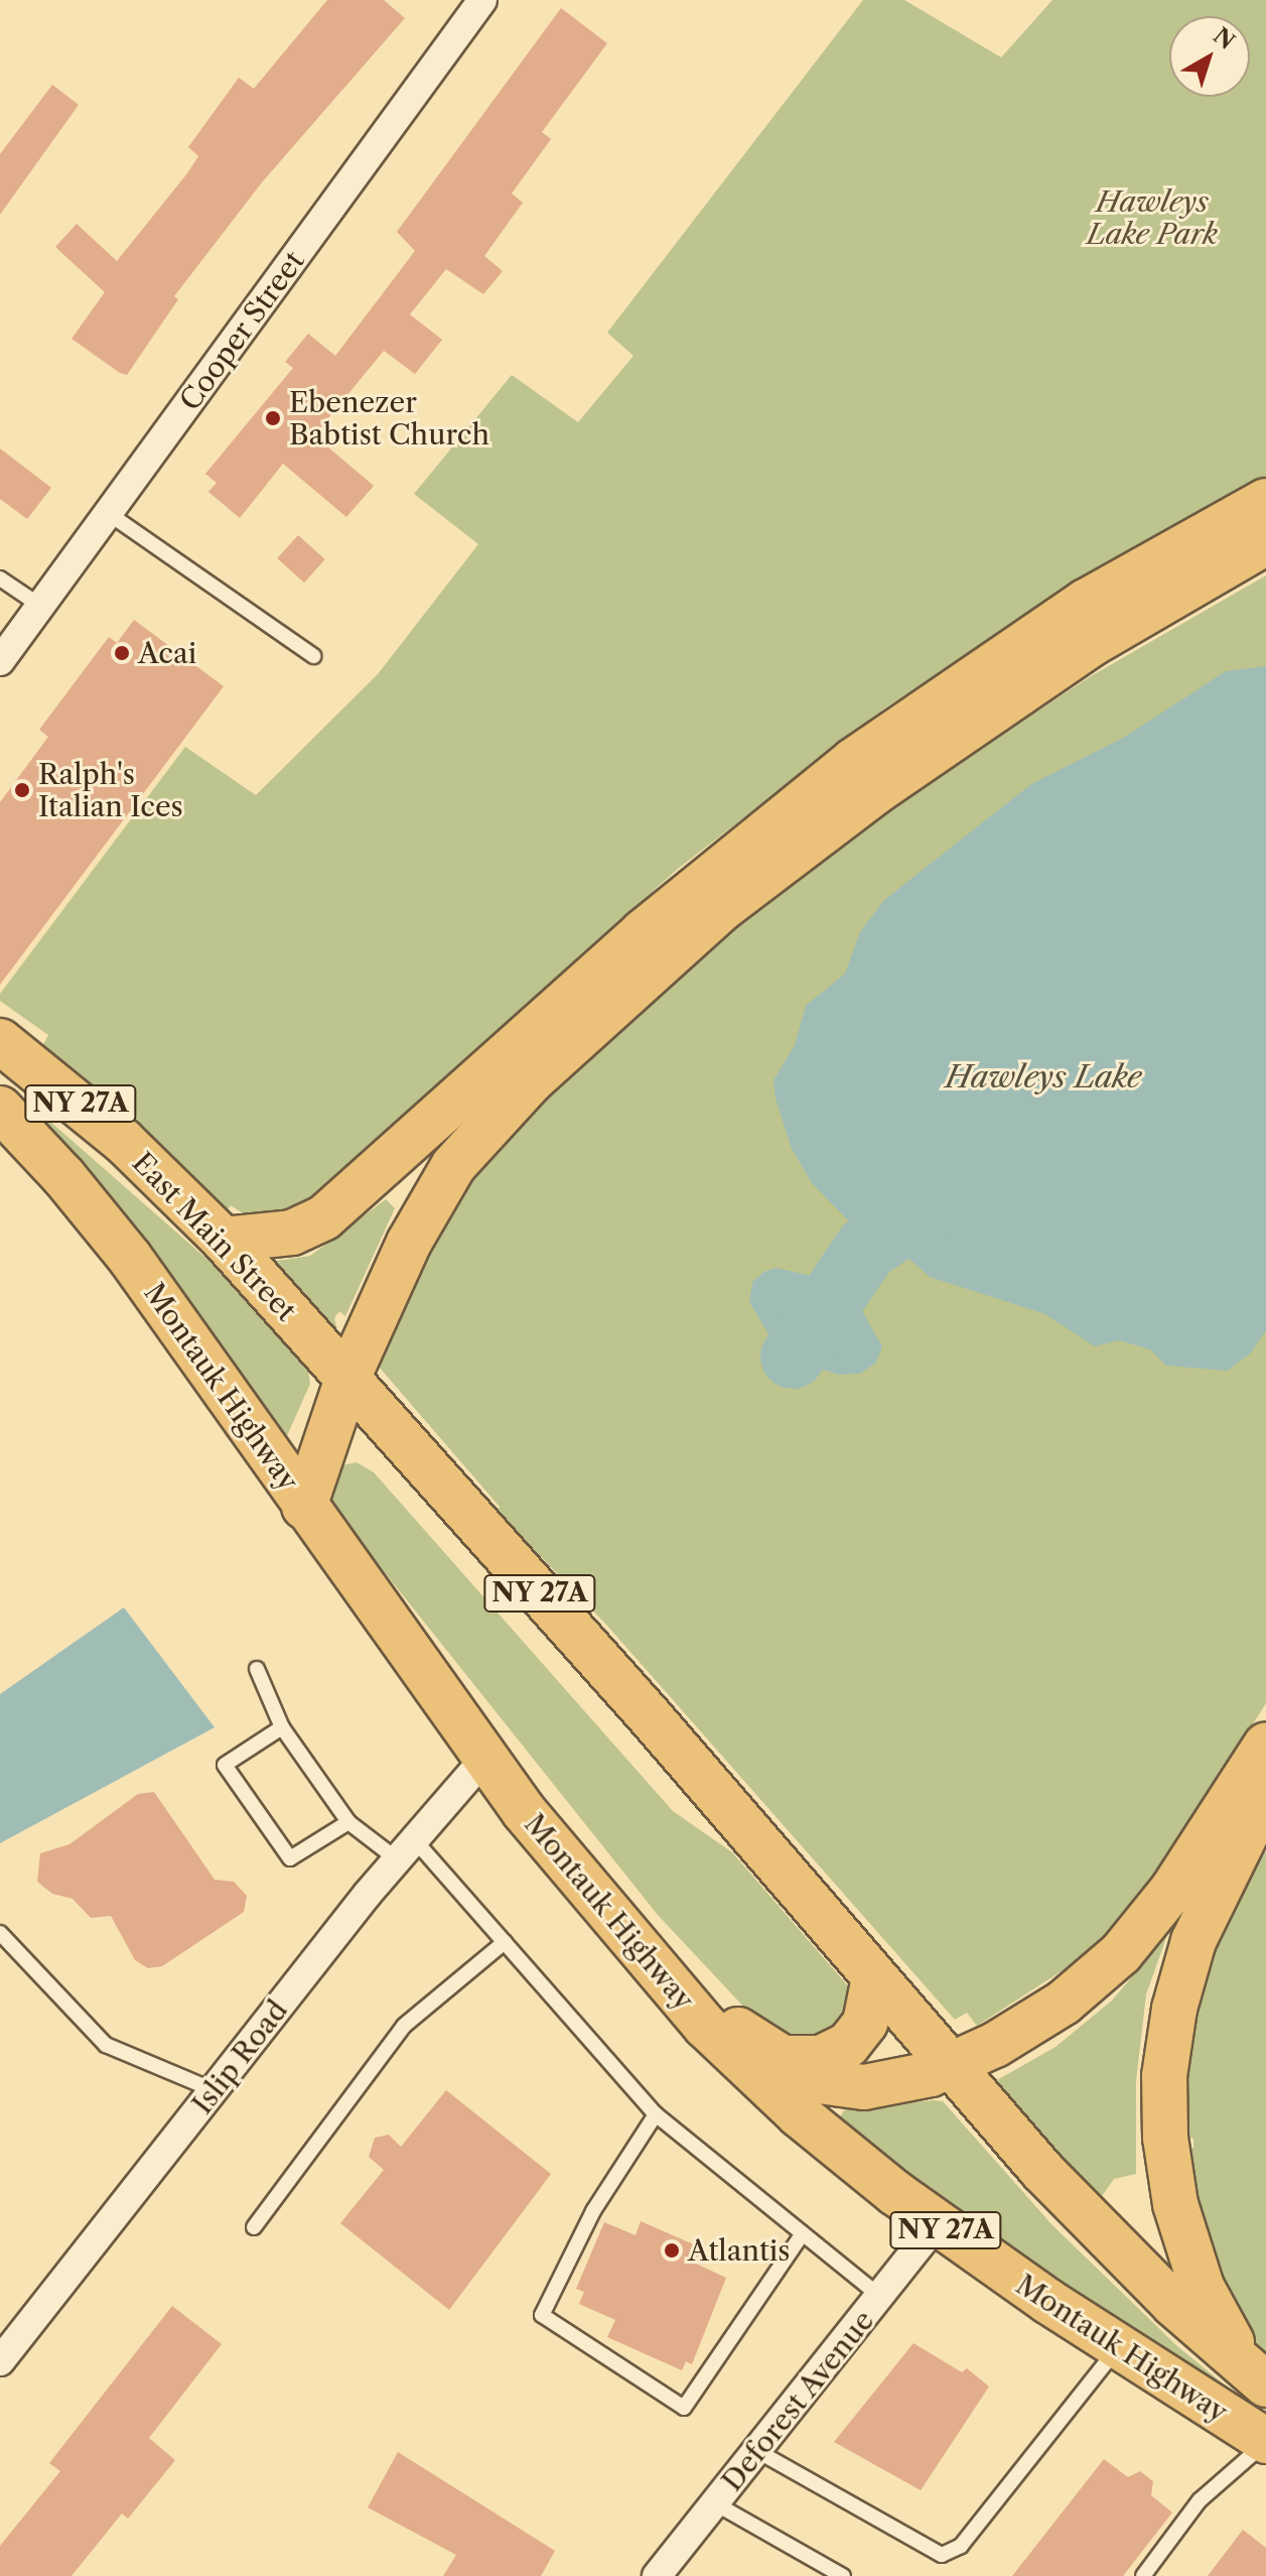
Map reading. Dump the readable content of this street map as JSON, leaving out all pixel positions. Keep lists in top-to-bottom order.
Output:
{
  "streets": {
    "main road": ["NY 27A", "East Main Street", "Montauk Highway"],
    "street": ["Cooper Street", "Islip Road", "Deforest Avenue"]
  },
  "crossings": [
    ["East Main Street", "Montauk Highway"],
    ["Montauk Highway", "Islip Road"],
    ["Montauk Highway", "Deforest Avenue"]
  ],
  "water": ["Hawleys Lake"],
  "parks": ["Hawleys Lake Park"],
  "places": [
    "Ebenezer Babtist Church",
    "Acai",
    "Ralph's Italian Ices",
    "Atlantis"
  ],
  "north": "top right"
}
